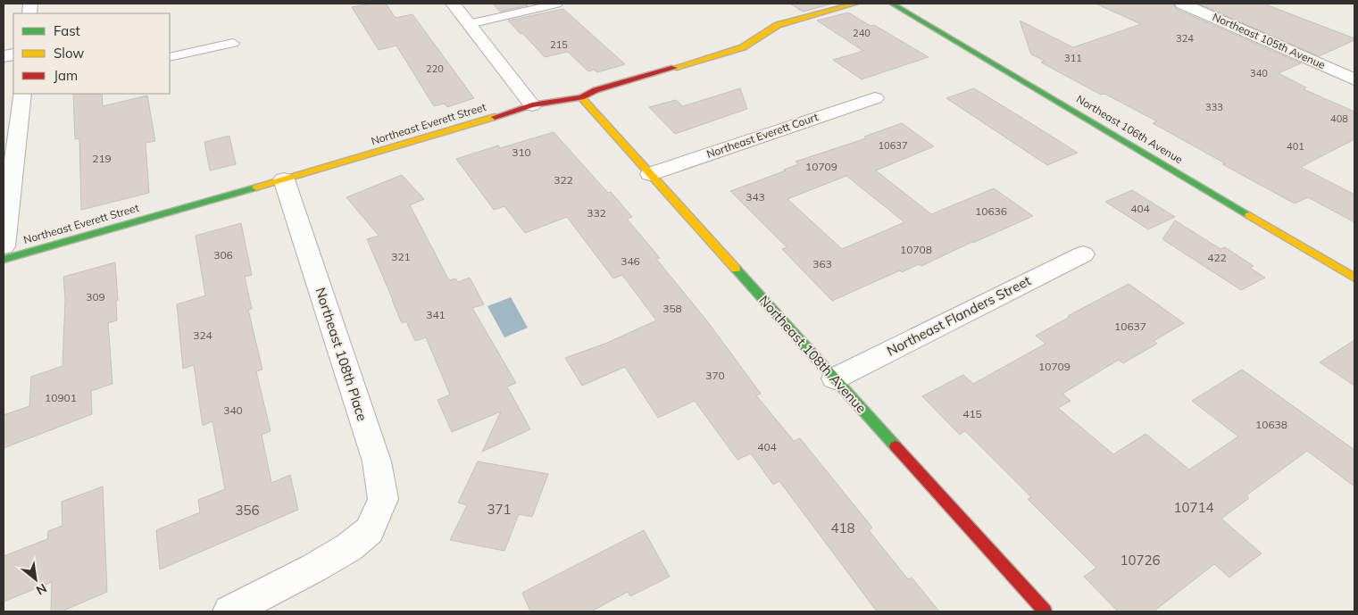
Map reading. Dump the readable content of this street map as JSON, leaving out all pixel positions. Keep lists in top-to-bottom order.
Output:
{
  "streets": {
    "street": [
      "Northeast 105th Avenue",
      "Northeast Everett Street",
      "Northeast 106th Avenue",
      "Northeast Everett Court",
      "Northeast Flanders Street",
      "Northeast 108th Place",
      "Northeast 108th Avenue"
    ]
  },
  "crossings": [
    ["Northeast Everett Street", "Northeast 108th Place"],
    ["Northeast Everett Street", "Northeast 108th Avenue"],
    ["Northeast Everett Court", "Northeast 108th Avenue"],
    ["Northeast Flanders Street", "Northeast 108th Avenue"]
  ],
  "house_numbers": [
    "240",
    "324",
    "215",
    "311",
    "220",
    "340",
    "333",
    "408",
    "10637",
    "401",
    "310",
    "219",
    "10709",
    "322",
    "343",
    "404",
    "10636",
    "332",
    "10708",
    "306",
    "321",
    "422",
    "346",
    "363",
    "309",
    "358",
    "341",
    "10637",
    "324",
    "10709",
    "370",
    "10901",
    "340",
    "415",
    "10638",
    "404",
    "10714",
    "371",
    "356",
    "418",
    "10726"
  ],
  "legend": ["Fast", "Slow", "Jam"],
  "north": "bottom right"
}
